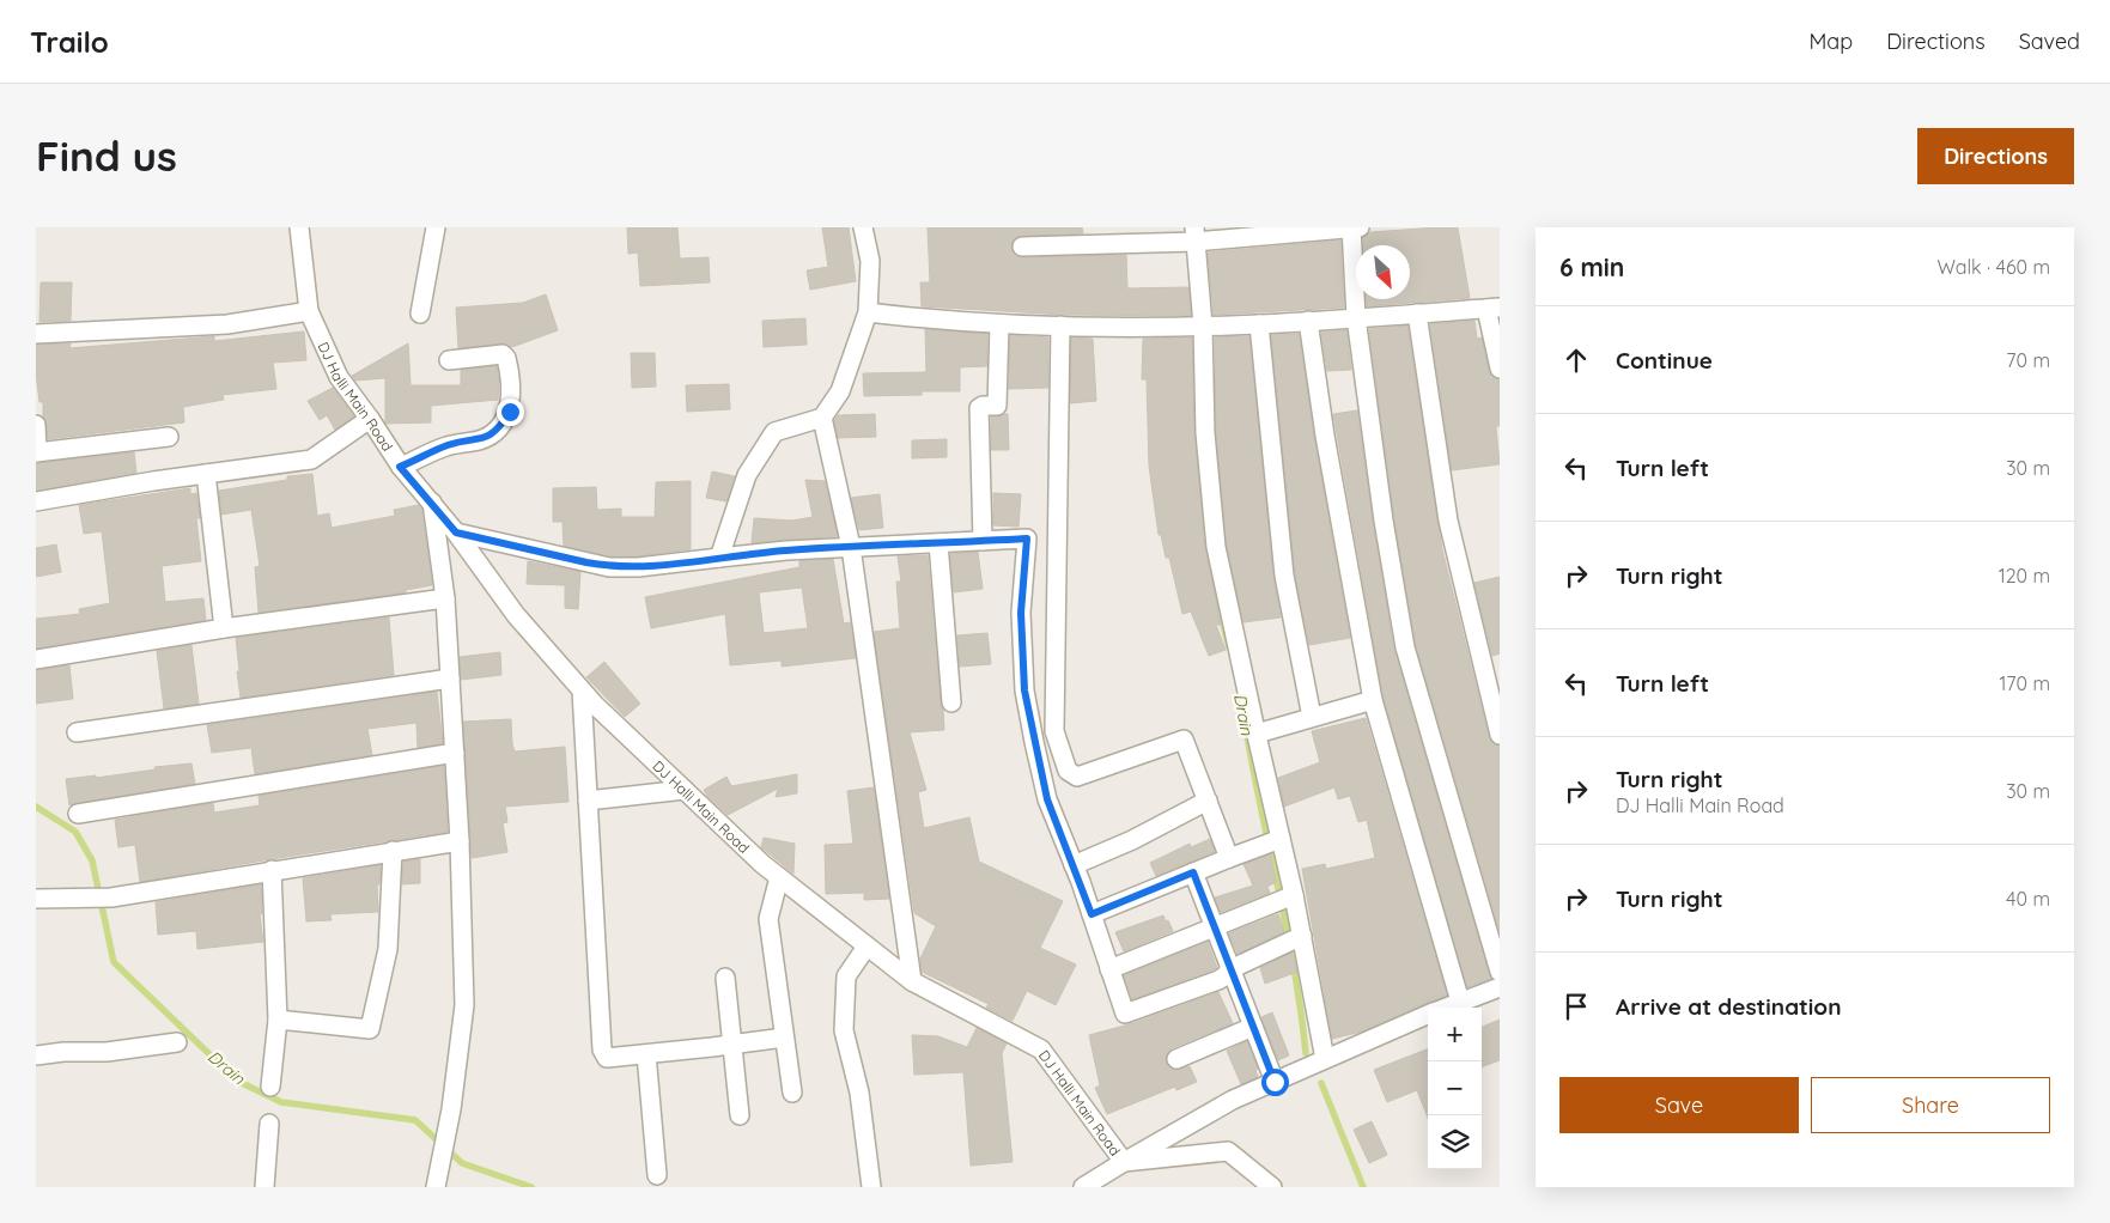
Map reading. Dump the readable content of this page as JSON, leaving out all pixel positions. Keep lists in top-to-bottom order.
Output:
{
  "streets": {
    "street": ["DJ Halli Main Road"]
  },
  "water": ["Drain"],
  "north": "bottom right",
  "page": {
    "header": "Trailo",
    "nav": ["Map", "Directions", "Saved"],
    "buttons": [
      "Directions",
      ["Save", "Share"]
    ],
    "title": "Find us",
    "heading": ["6 min", "Walk · 460 m"],
    "list": [
      ["Continue", "70 m"],
      ["Turn left", "30 m"],
      ["Turn right", "120 m"],
      ["Turn left", "170 m"],
      ["Turn right", "DJ Halli Main Road", "30 m"],
      ["Turn right", "40 m"],
      "Arrive at destination"
    ],
    "map_buttons": ["+", "−"]
  }
}
